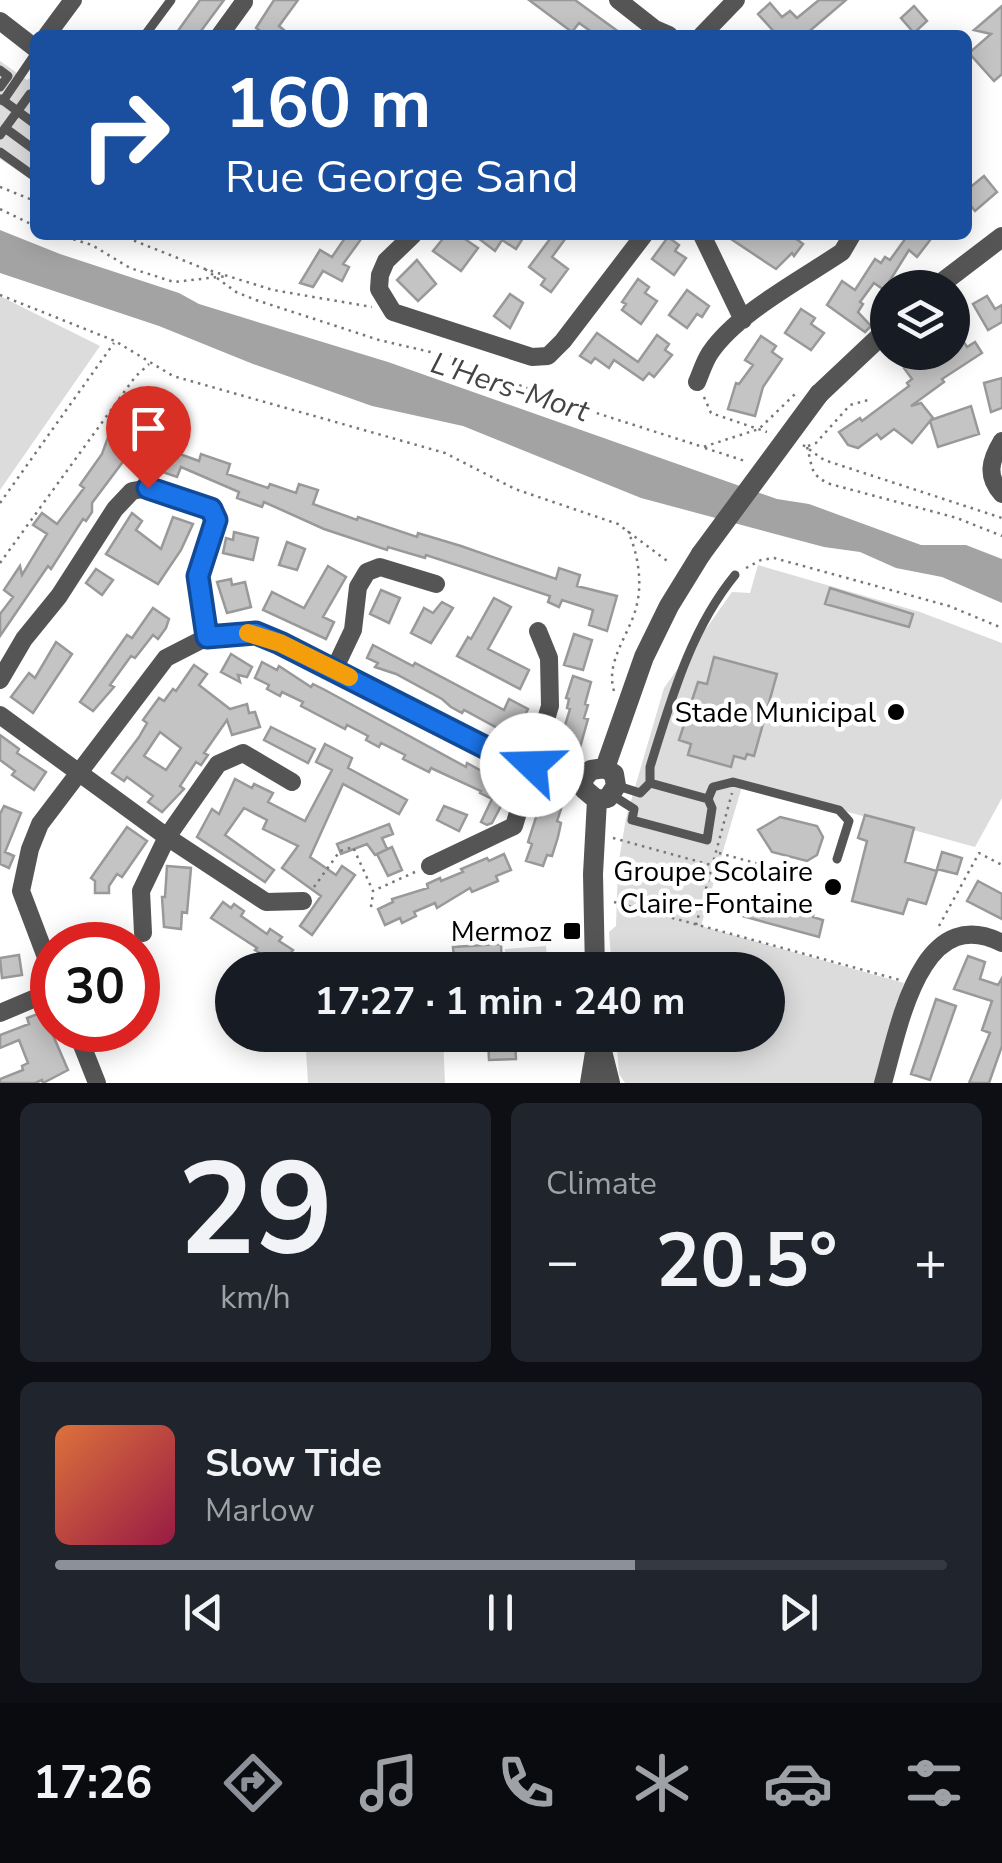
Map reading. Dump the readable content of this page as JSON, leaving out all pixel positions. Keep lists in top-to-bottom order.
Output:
{
  "water": ["L'Hers-Mort"],
  "places": {
    "other": ["Stade Municipal", "Groupe Scolaire Claire-Fontaine"],
    "transit": ["Mermoz"]
  },
  "page": {
    "turn": ["160 m", "Rue George Sand"],
    "limit": "30",
    "trip": "17:27 · 1 min · 240 m",
    "tile": [
      ["29", "km/h"],
      "Climate"
    ],
    "heat": ["−", "20.5°", "+"],
    "song": ["Slow Tide", "Marlow"],
    "tabs": "17:26"
  }
}
